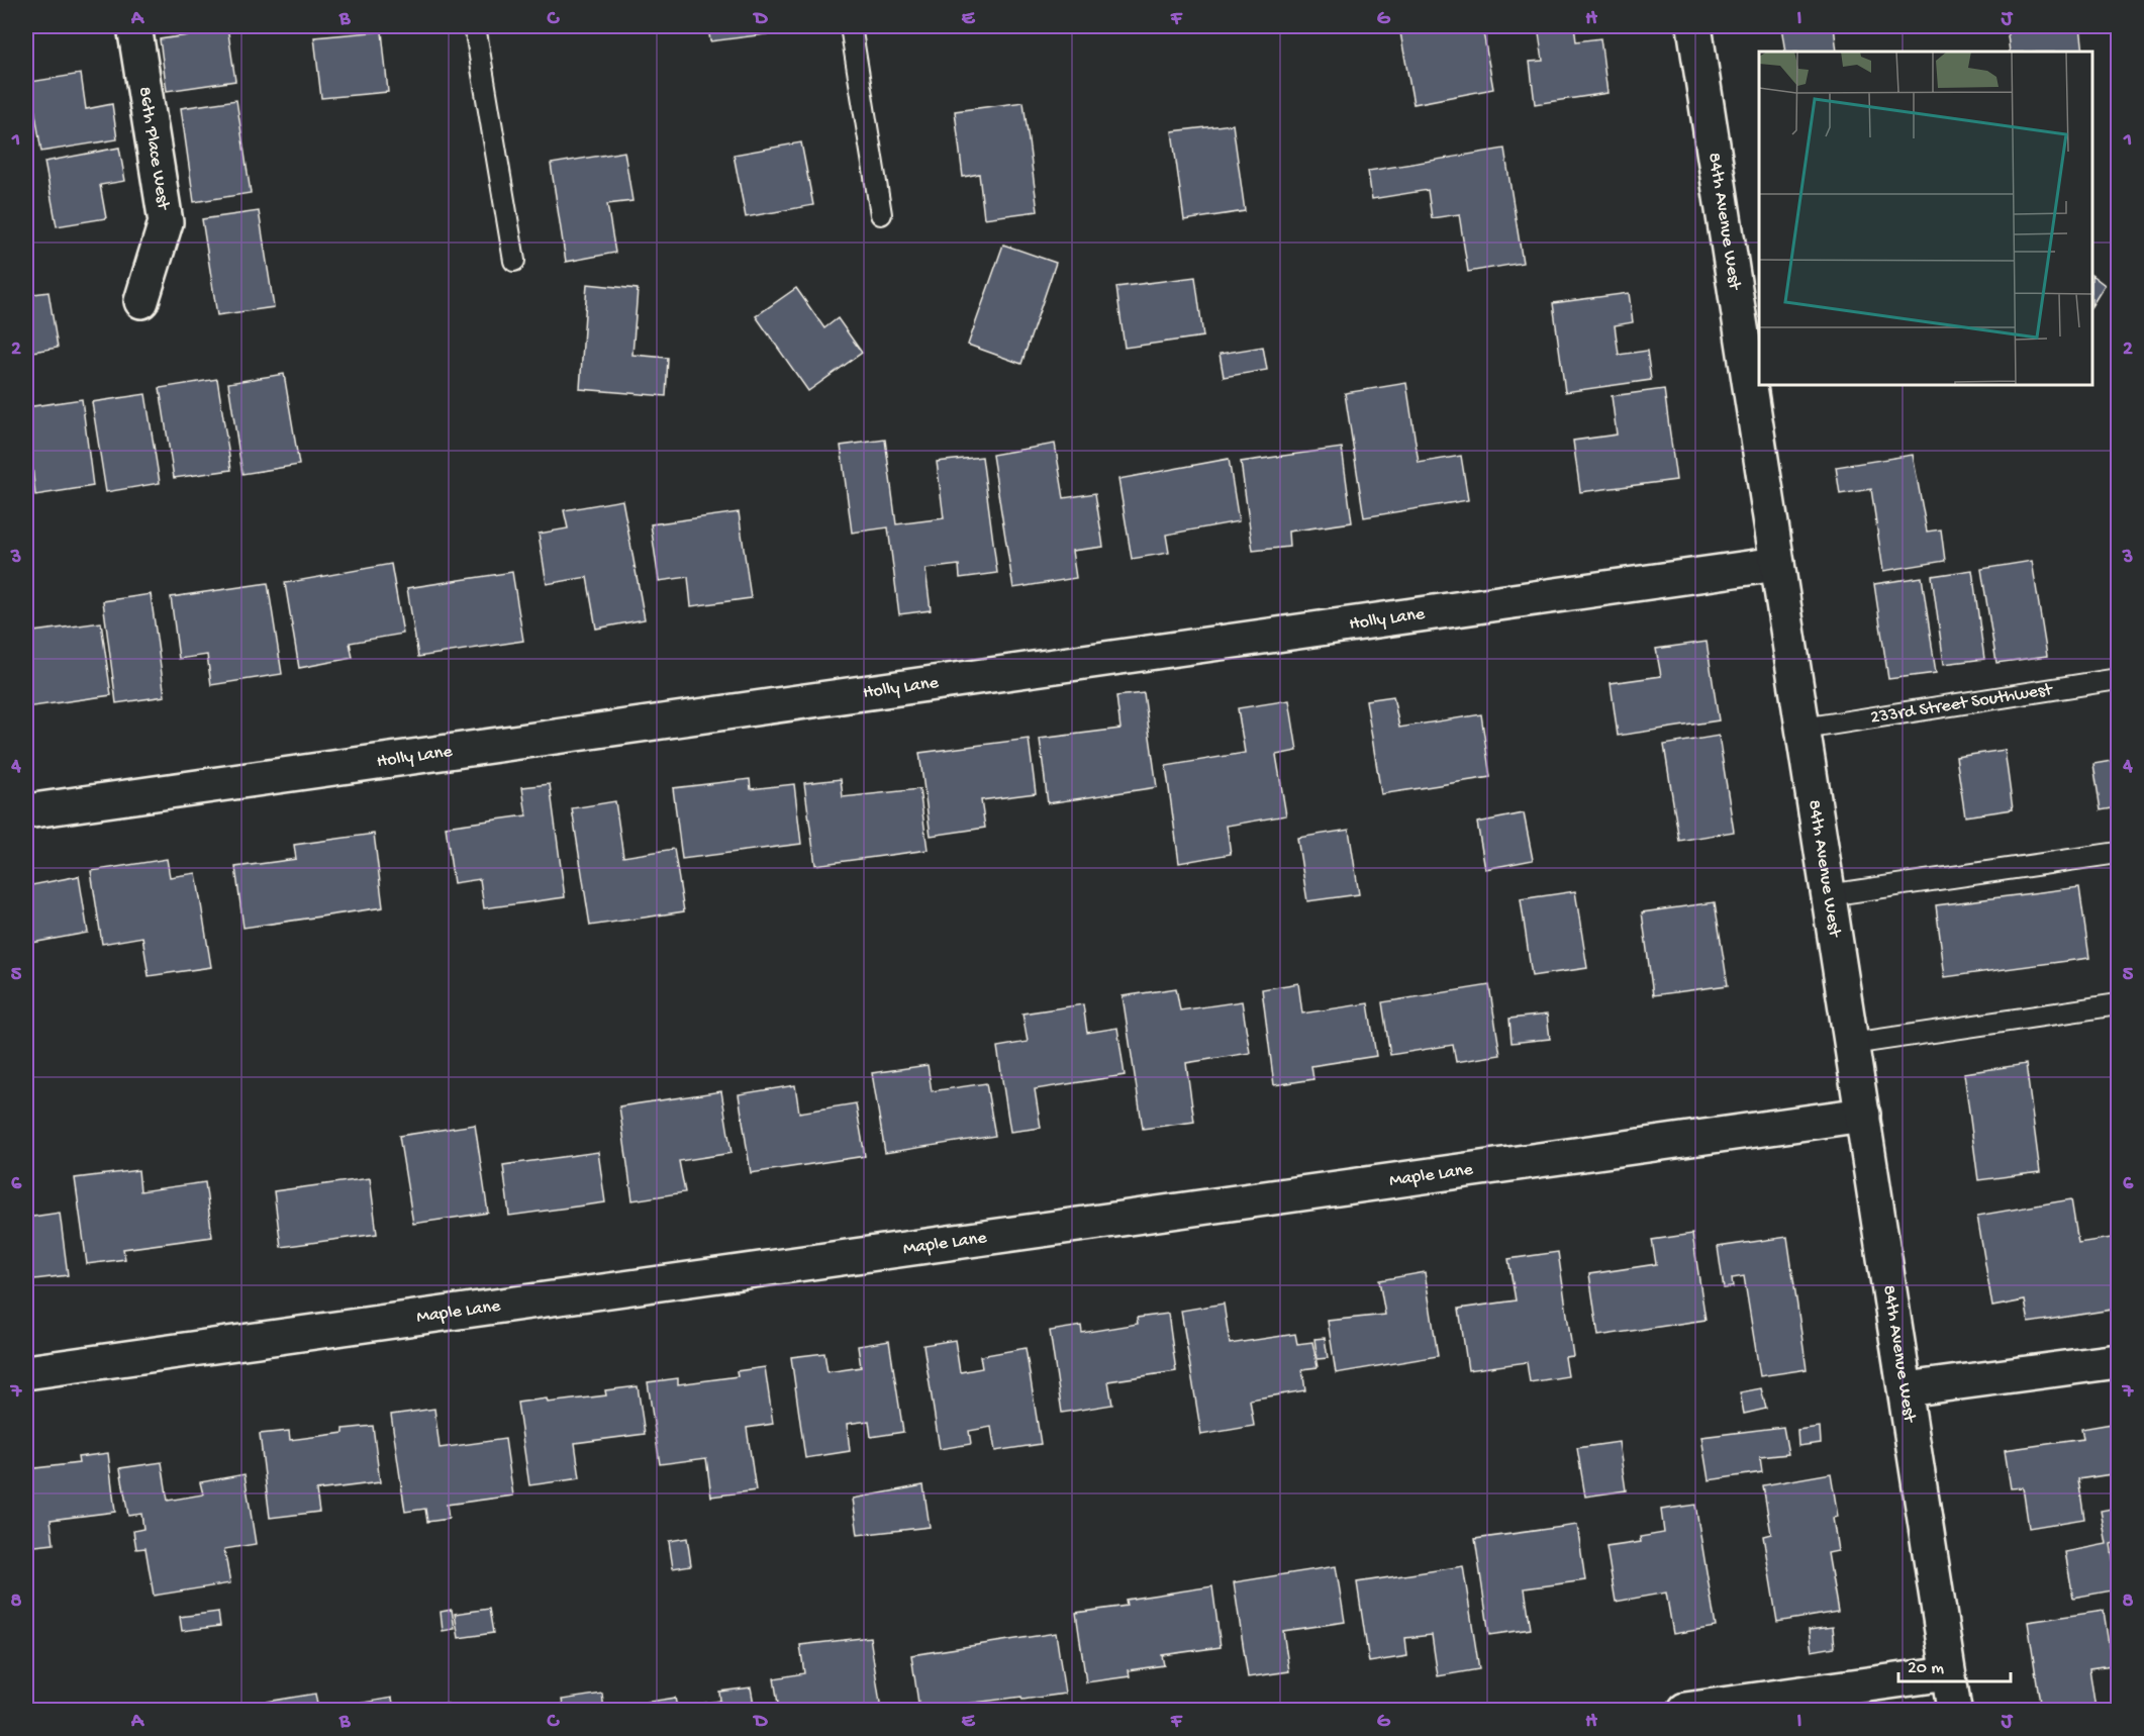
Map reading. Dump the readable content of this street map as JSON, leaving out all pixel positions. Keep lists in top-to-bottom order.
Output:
{
  "streets": {
    "street": [
      "86th Place West",
      "84th Avenue West",
      "Holly Lane",
      "Maple Lane"
    ],
    "lane": ["233rd Street Southwest"]
  },
  "crossings": [
    ["84th Avenue West", "Holly Lane"],
    ["84th Avenue West", "233rd Street Southwest"],
    ["84th Avenue West", "Maple Lane"]
  ],
  "scale_bar": "20 m",
  "grid": {
    "columns": [
      "A",
      "B",
      "C",
      "D",
      "E",
      "F",
      "G",
      "H",
      "I",
      "J"
    ],
    "rows": [
      "1",
      "2",
      "3",
      "4",
      "5",
      "6",
      "7",
      "8"
    ]
  }
}
